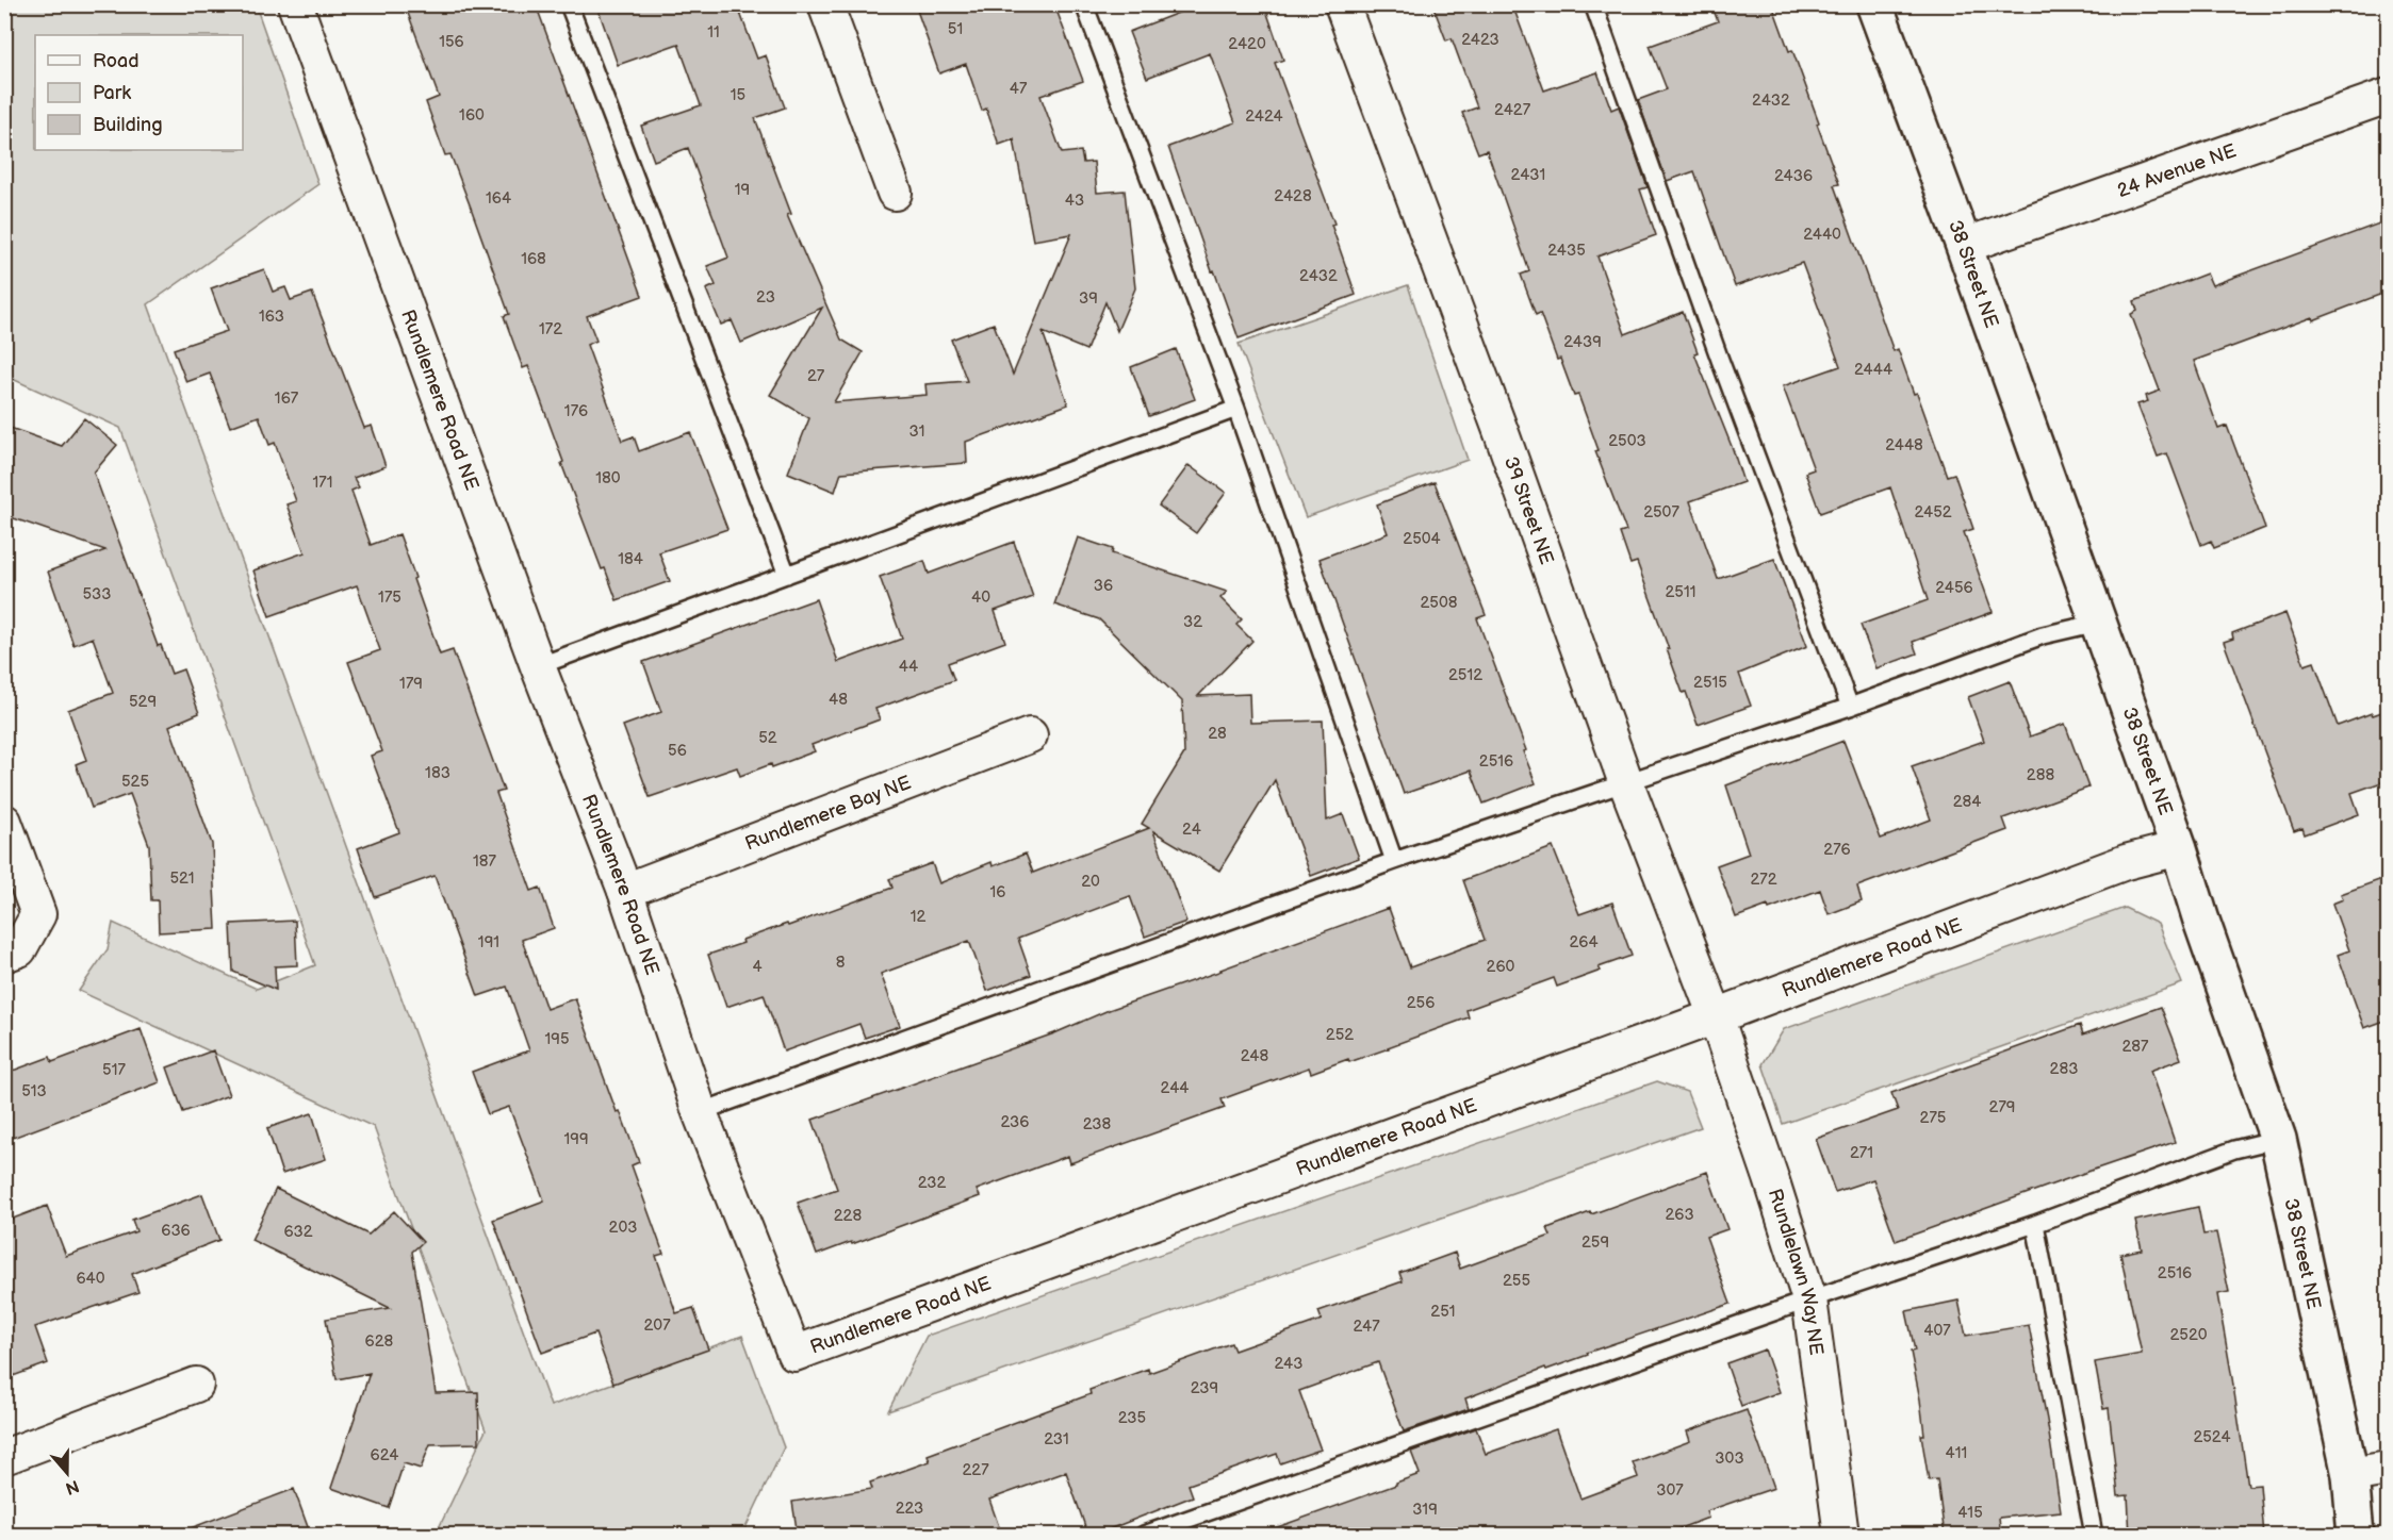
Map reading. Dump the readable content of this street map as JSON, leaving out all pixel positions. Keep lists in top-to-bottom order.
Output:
{
  "streets": {
    "street": [
      "24 Avenue NE",
      "38 Street NE",
      "Rundlemere Road NE",
      "39 Street NE",
      "Rundlemere Bay NE",
      "Rundlelawn Way NE"
    ]
  },
  "crossings": [
    ["24 Avenue NE", "38 Street NE"],
    ["38 Street NE", "Rundlemere Road NE"],
    ["Rundlemere Road NE", "39 Street NE"],
    ["Rundlemere Road NE", "Rundlemere Bay NE"],
    ["Rundlemere Road NE", "Rundlelawn Way NE"],
    ["39 Street NE", "Rundlelawn Way NE"]
  ],
  "house_numbers": [
    "51",
    "11",
    "2423",
    "156",
    "2420",
    "47",
    "15",
    "2432",
    "2427",
    "160",
    "2424",
    "2431",
    "2436",
    "19",
    "2428",
    "164",
    "43",
    "2440",
    "2435",
    "168",
    "2432",
    "23",
    "39",
    "163",
    "172",
    "2439",
    "2444",
    "27",
    "167",
    "176",
    "31",
    "2503",
    "2448",
    "180",
    "171",
    "2507",
    "2452",
    "2504",
    "184",
    "36",
    "2456",
    "2511",
    "533",
    "175",
    "40",
    "2508",
    "32",
    "44",
    "2512",
    "2515",
    "179",
    "48",
    "529",
    "28",
    "52",
    "56",
    "2516",
    "183",
    "288",
    "525",
    "284",
    "24",
    "276",
    "187",
    "521",
    "272",
    "20",
    "16",
    "12",
    "191",
    "264",
    "8",
    "4",
    "260",
    "256",
    "252",
    "195",
    "287",
    "248",
    "283",
    "517",
    "244",
    "513",
    "279",
    "275",
    "236",
    "238",
    "199",
    "271",
    "232",
    "263",
    "228",
    "203",
    "636",
    "632",
    "259",
    "2516",
    "640",
    "255",
    "251",
    "207",
    "247",
    "407",
    "2520",
    "628",
    "243",
    "239",
    "235",
    "2524",
    "231",
    "411",
    "624",
    "303",
    "227",
    "307",
    "223",
    "319",
    "415"
  ],
  "legend": ["Road", "Park", "Building"],
  "north": "bottom"
}
